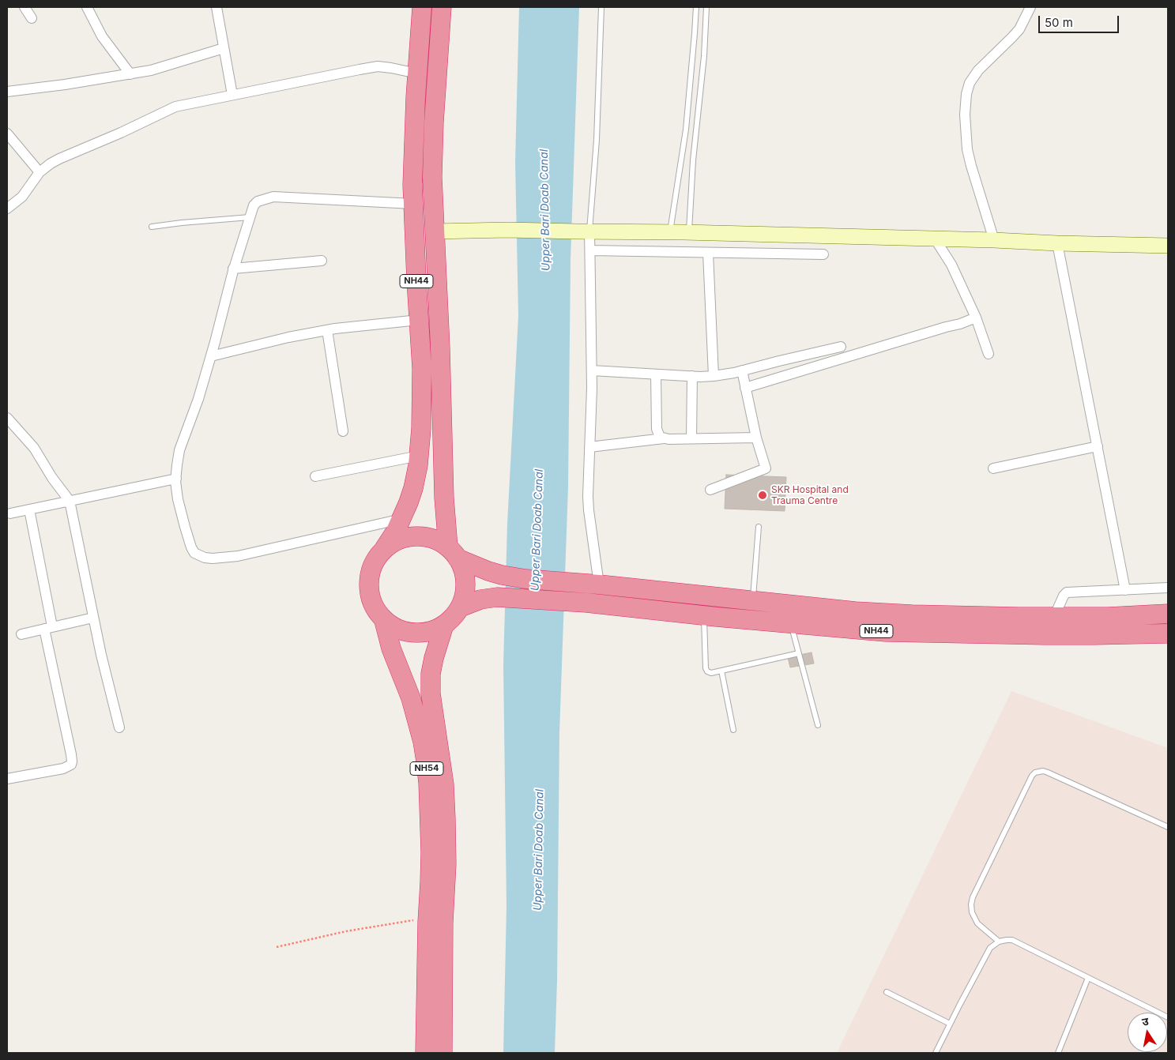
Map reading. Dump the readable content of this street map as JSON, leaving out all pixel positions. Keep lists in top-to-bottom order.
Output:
{
  "streets": {
    "highway": ["NH44", "NH54"]
  },
  "crossings": [
    ["NH44", "NH54"]
  ],
  "water": ["Upper Bari Doab Canal"],
  "places": ["SKR Hospital and Trauma Centre"],
  "scale_bar": "50 m",
  "north": "top"
}
